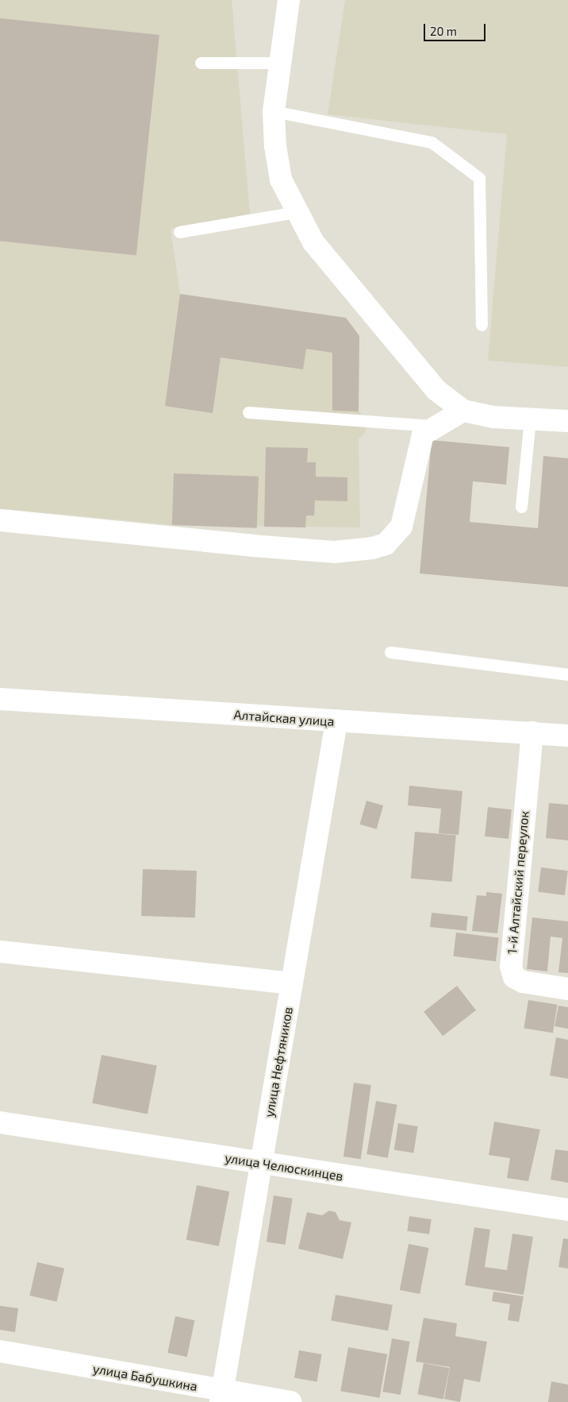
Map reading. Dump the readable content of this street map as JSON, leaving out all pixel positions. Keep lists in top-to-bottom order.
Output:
{
  "streets": {
    "street": [
      "Алтайская улица",
      "1-й Алтайский переулок",
      "улица Нефтяников",
      "улица Челюскинцев",
      "улица Бабушкина"
    ]
  },
  "crossings": [
    ["Алтайская улица", "1-й Алтайский переулок"],
    ["Алтайская улица", "улица Нефтяников"],
    ["улица Нефтяников", "улица Челюскинцев"],
    ["улица Нефтяников", "улица Бабушкина"]
  ],
  "scale_bar": "20 m"
}
